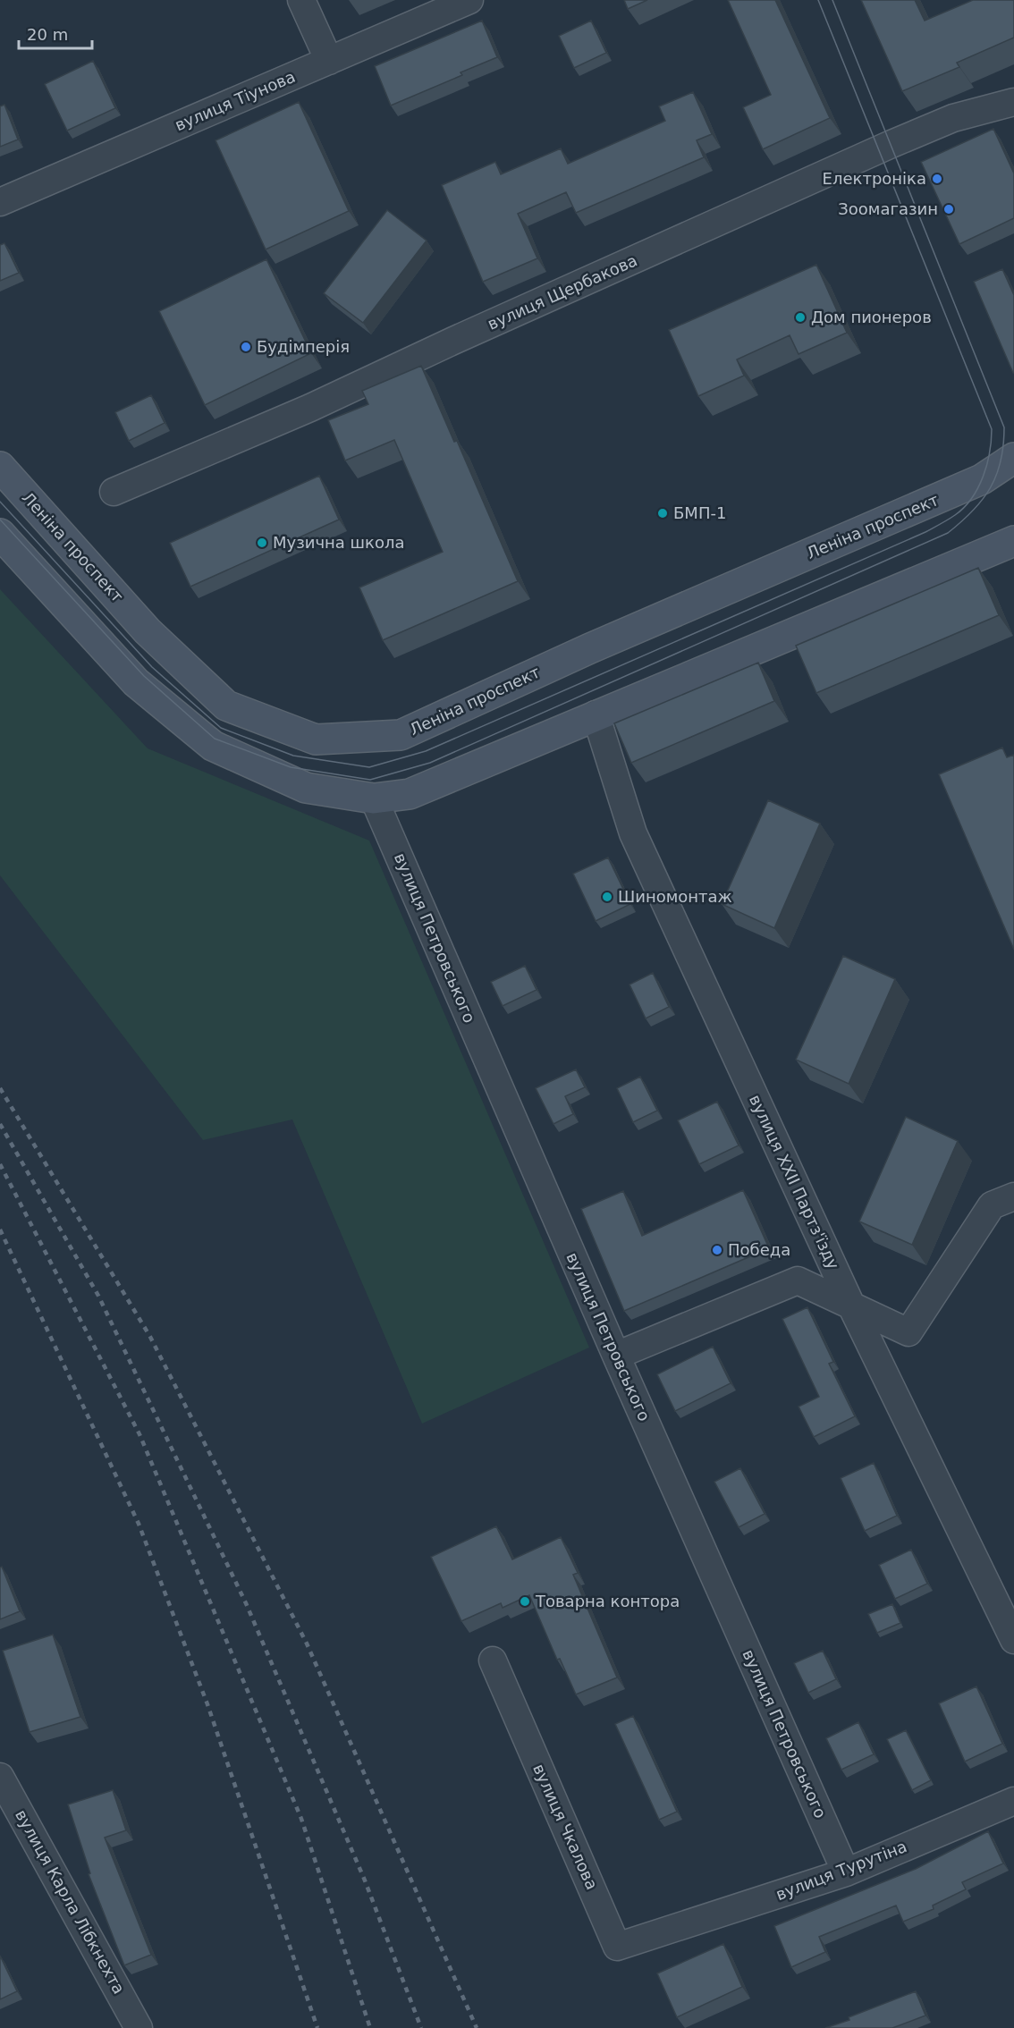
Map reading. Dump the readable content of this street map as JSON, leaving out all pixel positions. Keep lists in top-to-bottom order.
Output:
{
  "streets": {
    "street": [
      "вулиця Тіунова",
      "вулиця Щербакова",
      "Леніна проспект",
      "вулиця Петровського",
      "вулиця XXII Партз'їзду",
      "вулиця Чкалова",
      "вулиця Турутіна",
      "вулиця Карла Лібкнехта"
    ]
  },
  "crossings": [
    ["вулиця Петровського", "вулиця Турутіна"],
    ["вулиця Чкалова", "вулиця Турутіна"]
  ],
  "places": [
    "Електроніка",
    "Зоомагазин",
    "Дом пионеров",
    "Будімперія",
    "БМП-1",
    "Музична школа",
    "Шиномонтаж",
    "Победа",
    "Товарна контора"
  ],
  "scale_bar": "20 m"
}
